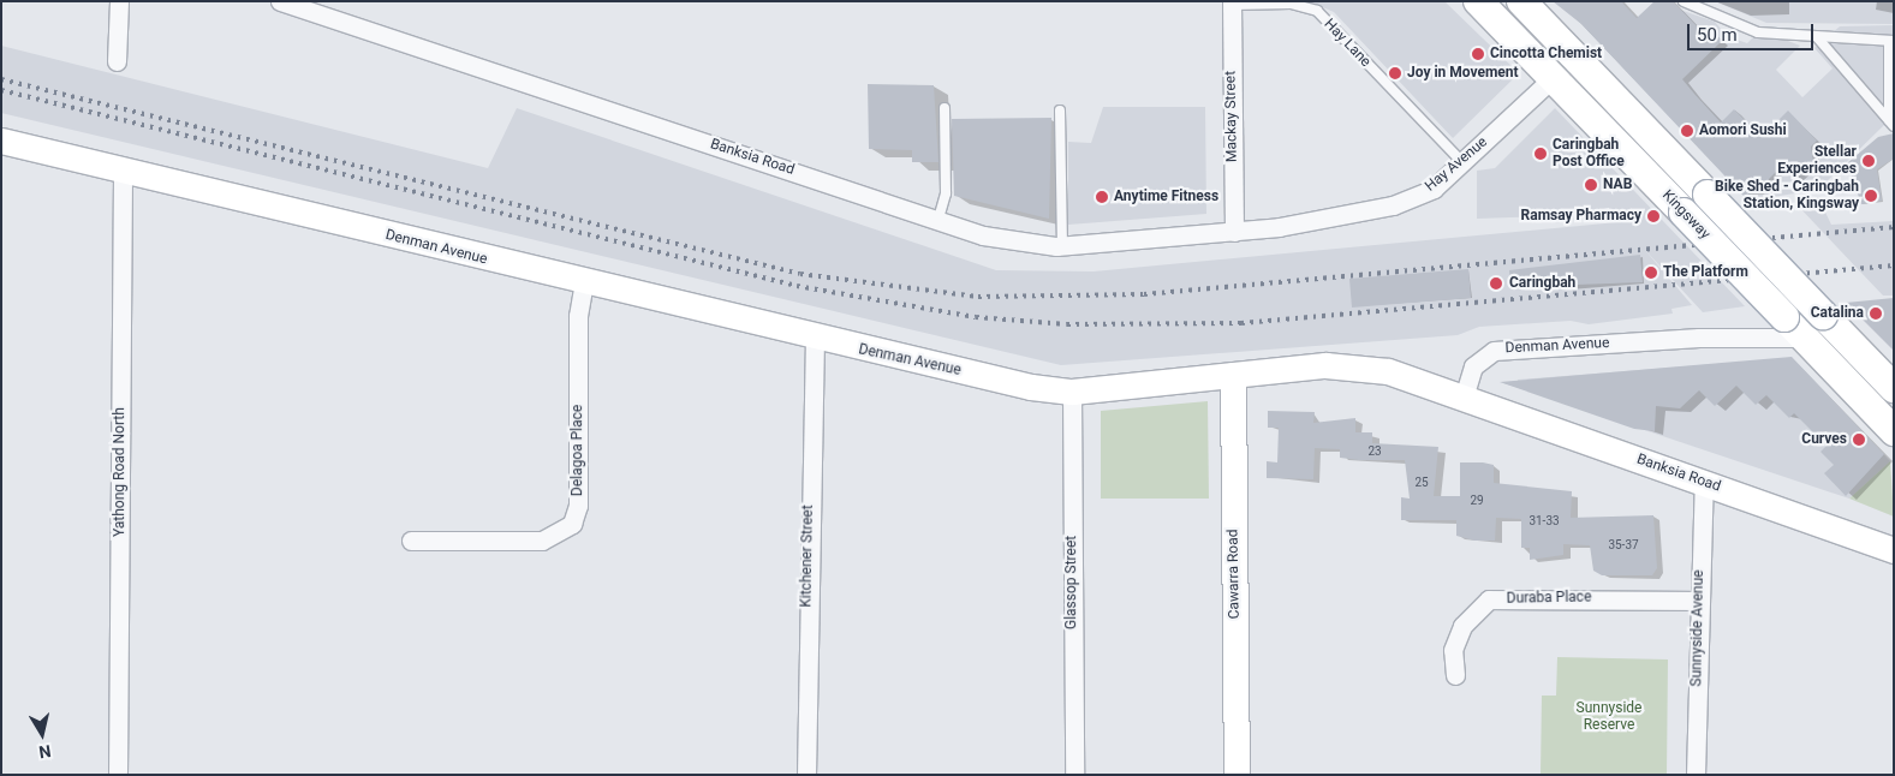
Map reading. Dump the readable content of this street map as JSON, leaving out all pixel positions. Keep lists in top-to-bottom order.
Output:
{
  "streets": {
    "main road": ["Kingsway"],
    "street": [
      "Mackay Street",
      "Banksia Road",
      "Hay Avenue",
      "Denman Avenue",
      "Delagoa Place",
      "Yathong Road North",
      "Kitchener Street",
      "Cawarra Road",
      "Glassop Street",
      "Duraba Place",
      "Sunnyside Avenue"
    ],
    "lane": ["Hay Lane"]
  },
  "crossings": [
    ["Hay Lane", "Mackay Street"],
    ["Hay Lane", "Hay Avenue"],
    ["Mackay Street", "Banksia Road"],
    ["Mackay Street", "Hay Avenue"],
    ["Banksia Road", "Hay Avenue"],
    ["Banksia Road", "Denman Avenue"],
    ["Banksia Road", "Sunnyside Avenue"],
    ["Hay Avenue", "Kingsway"],
    ["Kingsway", "Denman Avenue"],
    ["Denman Avenue", "Delagoa Place"],
    ["Denman Avenue", "Yathong Road North"],
    ["Denman Avenue", "Kitchener Street"],
    ["Denman Avenue", "Cawarra Road"],
    ["Denman Avenue", "Glassop Street"],
    ["Duraba Place", "Sunnyside Avenue"]
  ],
  "parks": ["Sunnyside Reserve"],
  "places": [
    "Cincotta Chemist",
    "Joy in Movement",
    "Aomori Sushi",
    "Caringbah Post Office",
    "Stellar Experiences",
    "NAB",
    "Bike Shed - Caringbah Station, Kingsway",
    "Anytime Fitness",
    "Ramsay Pharmacy",
    "The Platform",
    "Caringbah",
    "Catalina",
    "Curves"
  ],
  "house_numbers": [
    "23",
    "25",
    "29",
    "31-33",
    "35-37"
  ],
  "scale_bar": "50 m",
  "north": "bottom"
}
